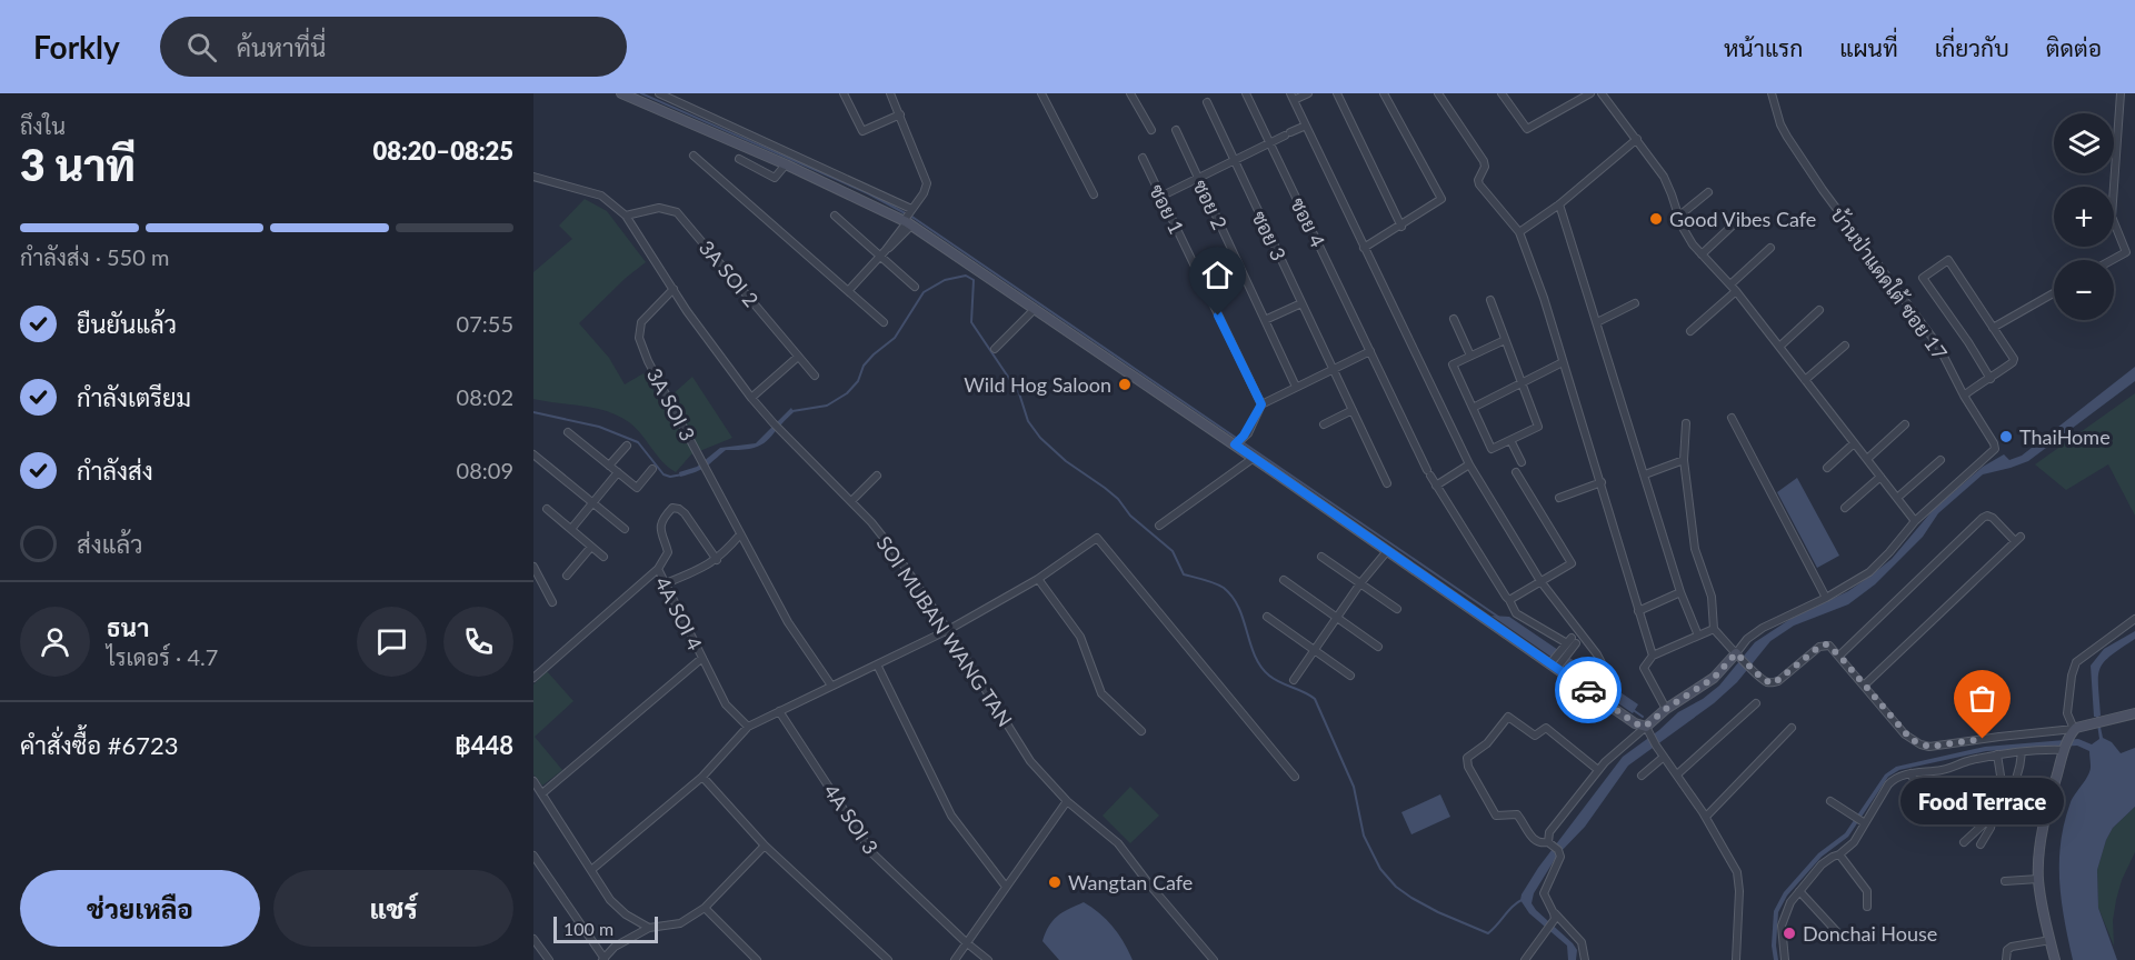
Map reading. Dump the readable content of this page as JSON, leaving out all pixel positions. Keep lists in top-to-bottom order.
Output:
{
  "streets": {
    "street": [
      "ซอย 2",
      "ซอย 1",
      "ซอย 4",
      "ซอย 3",
      "3A SOI 2",
      "บ้านป่าแดดใต้ ซอย 17",
      "3A SOI 3",
      "4A SOI 4",
      "SOI MUBAN WANG TAN",
      "4A SOI 3"
    ]
  },
  "crossings": [
    ["3A SOI 2", "SOI MUBAN WANG TAN"],
    ["3A SOI 3", "SOI MUBAN WANG TAN"]
  ],
  "places": [
    "Good Vibes Cafe",
    "Wild Hog Saloon",
    "ThaiHome",
    "Food Terrace",
    "Wangtan Cafe",
    "Donchai House"
  ],
  "scale_bar": "100 m",
  "page": {
    "header": "Forkly",
    "search": "ค้นหาที่นี่",
    "nav": [
      "หน้าแรก",
      "แผนที่",
      "เกี่ยวกับ",
      "ติดต่อ"
    ],
    "heading": ["3 นาที", "ถึงใน", "08:20–08:25"],
    "panel": [
      "ธนา",
      "ไรเดอร์ · 4.7",
      "คำสั่งซื้อ #6723",
      "฿448"
    ],
    "map_buttons": ["+", "−"],
    "bar": "กำลังส่ง · 550 m",
    "list": [
      ["ยืนยันแล้ว", "07:55"],
      ["กำลังเตรียม", "08:02"],
      ["กำลังส่ง", "08:09"],
      "ส่งแล้ว"
    ],
    "bubble": "Food Terrace",
    "buttons": ["ช่วยเหลือ", "แชร์"],
    "scale": "100 m"
  }
}
